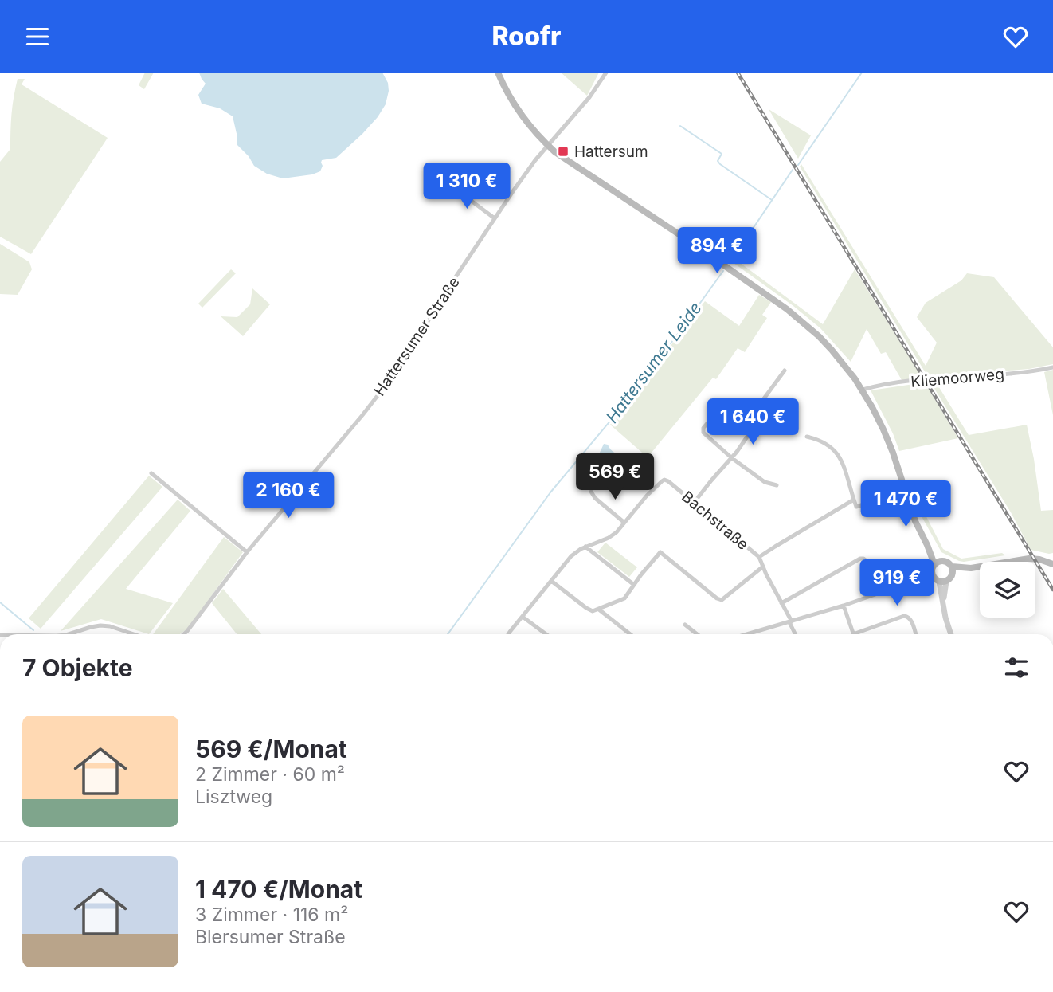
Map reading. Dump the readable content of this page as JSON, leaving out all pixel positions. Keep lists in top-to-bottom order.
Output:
{
  "streets": {
    "street": ["Hattersumer Straße", "Kliemoorweg", "Bachstraße"]
  },
  "water": ["Hattersumer Leide"],
  "places": {
    "transit": ["Hattersum"]
  },
  "page": {
    "header": "Roofr",
    "price": [
      "1 310 €",
      "894 €",
      "1 640 €",
      "569 €",
      "2 160 €",
      "1 470 €",
      "919 €"
    ],
    "heading": "7 Objekte",
    "list": [
      {
        "name": "569 €/Monat",
        "note": "2 Zimmer · 60 m² · Lisztweg"
      },
      {
        "name": "1 470 €/Monat",
        "note": "3 Zimmer · 116 m² · Blersumer Straße"
      }
    ]
  }
}
